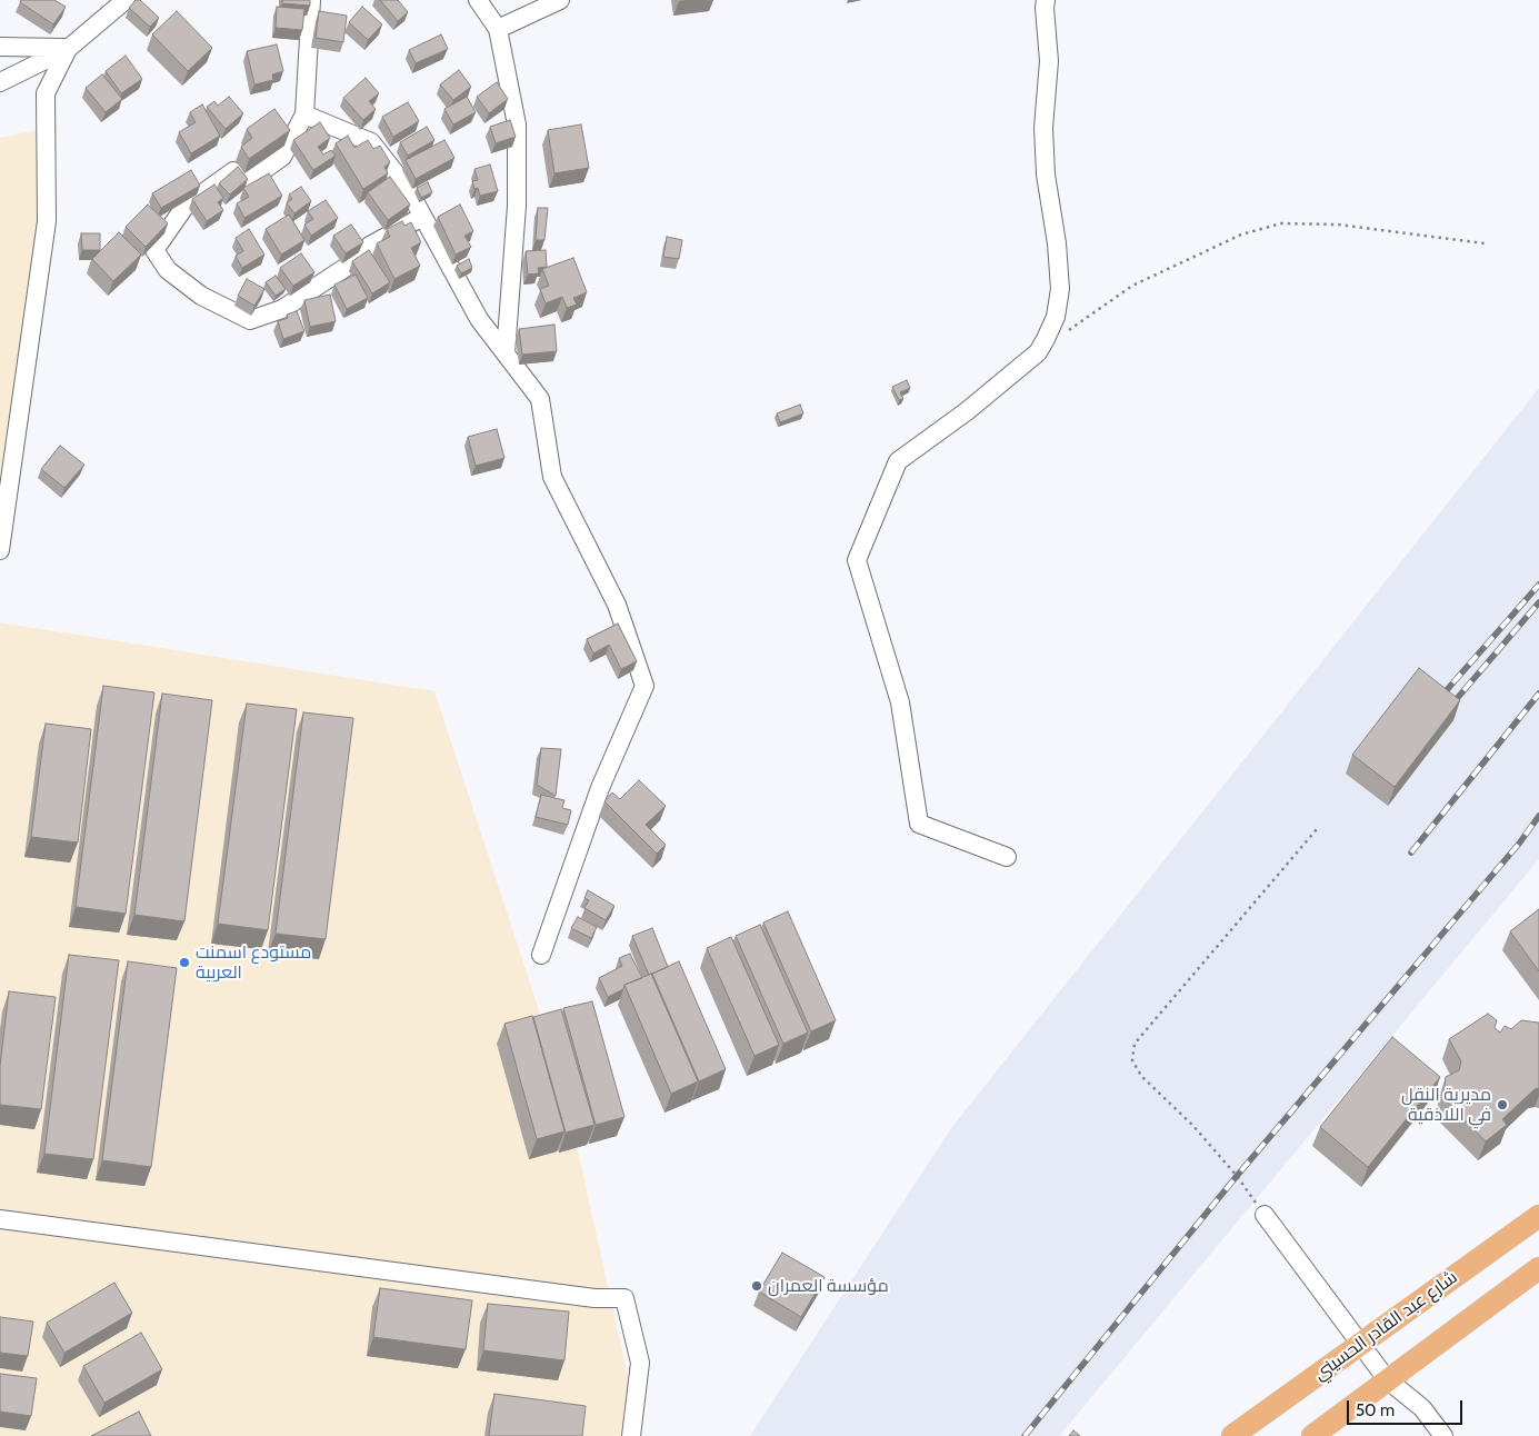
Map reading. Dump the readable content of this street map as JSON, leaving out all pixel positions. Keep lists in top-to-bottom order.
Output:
{
  "streets": {
    "main road": ["شارع عبد القادر الحسيني"]
  },
  "places": ["مستودع اسمنت العربية", "مديرية النقل في اللاذقية", "مؤسسة العمران"],
  "scale_bar": "50 m"
}
